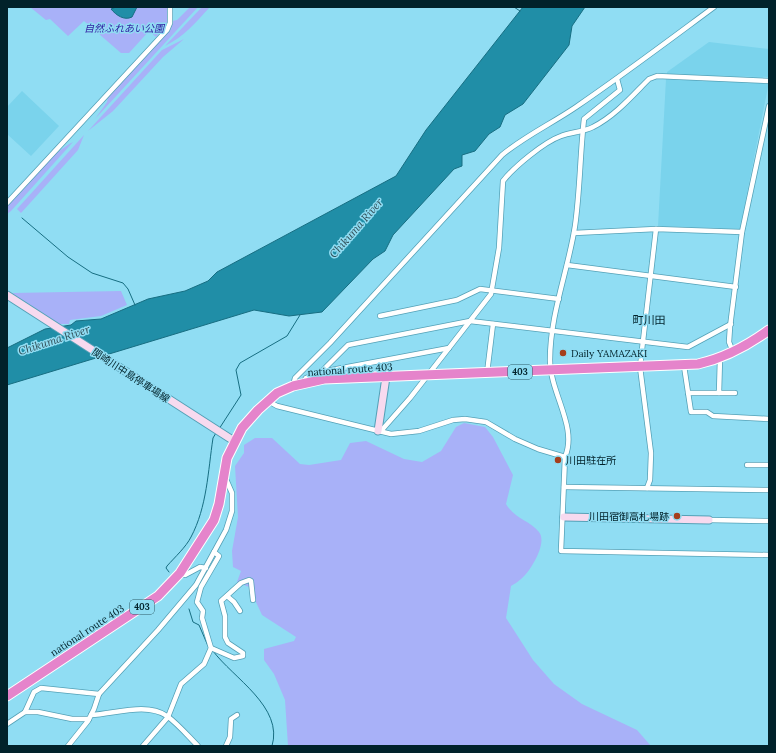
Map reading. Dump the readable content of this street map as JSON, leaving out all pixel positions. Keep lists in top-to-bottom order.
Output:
{
  "streets": {
    "highway": ["national route 403", "403"],
    "main road": ["関崎川中島停車場線"]
  },
  "crossings": [
    ["national route 403", "関崎川中島停車場線"]
  ],
  "districts": ["町川田"],
  "water": ["Chikuma River"],
  "parks": ["自然ふれあい公園"],
  "places": ["Daily YAMAZAKI", "川田駐在所", "川田宿御高札場跡"]
}
